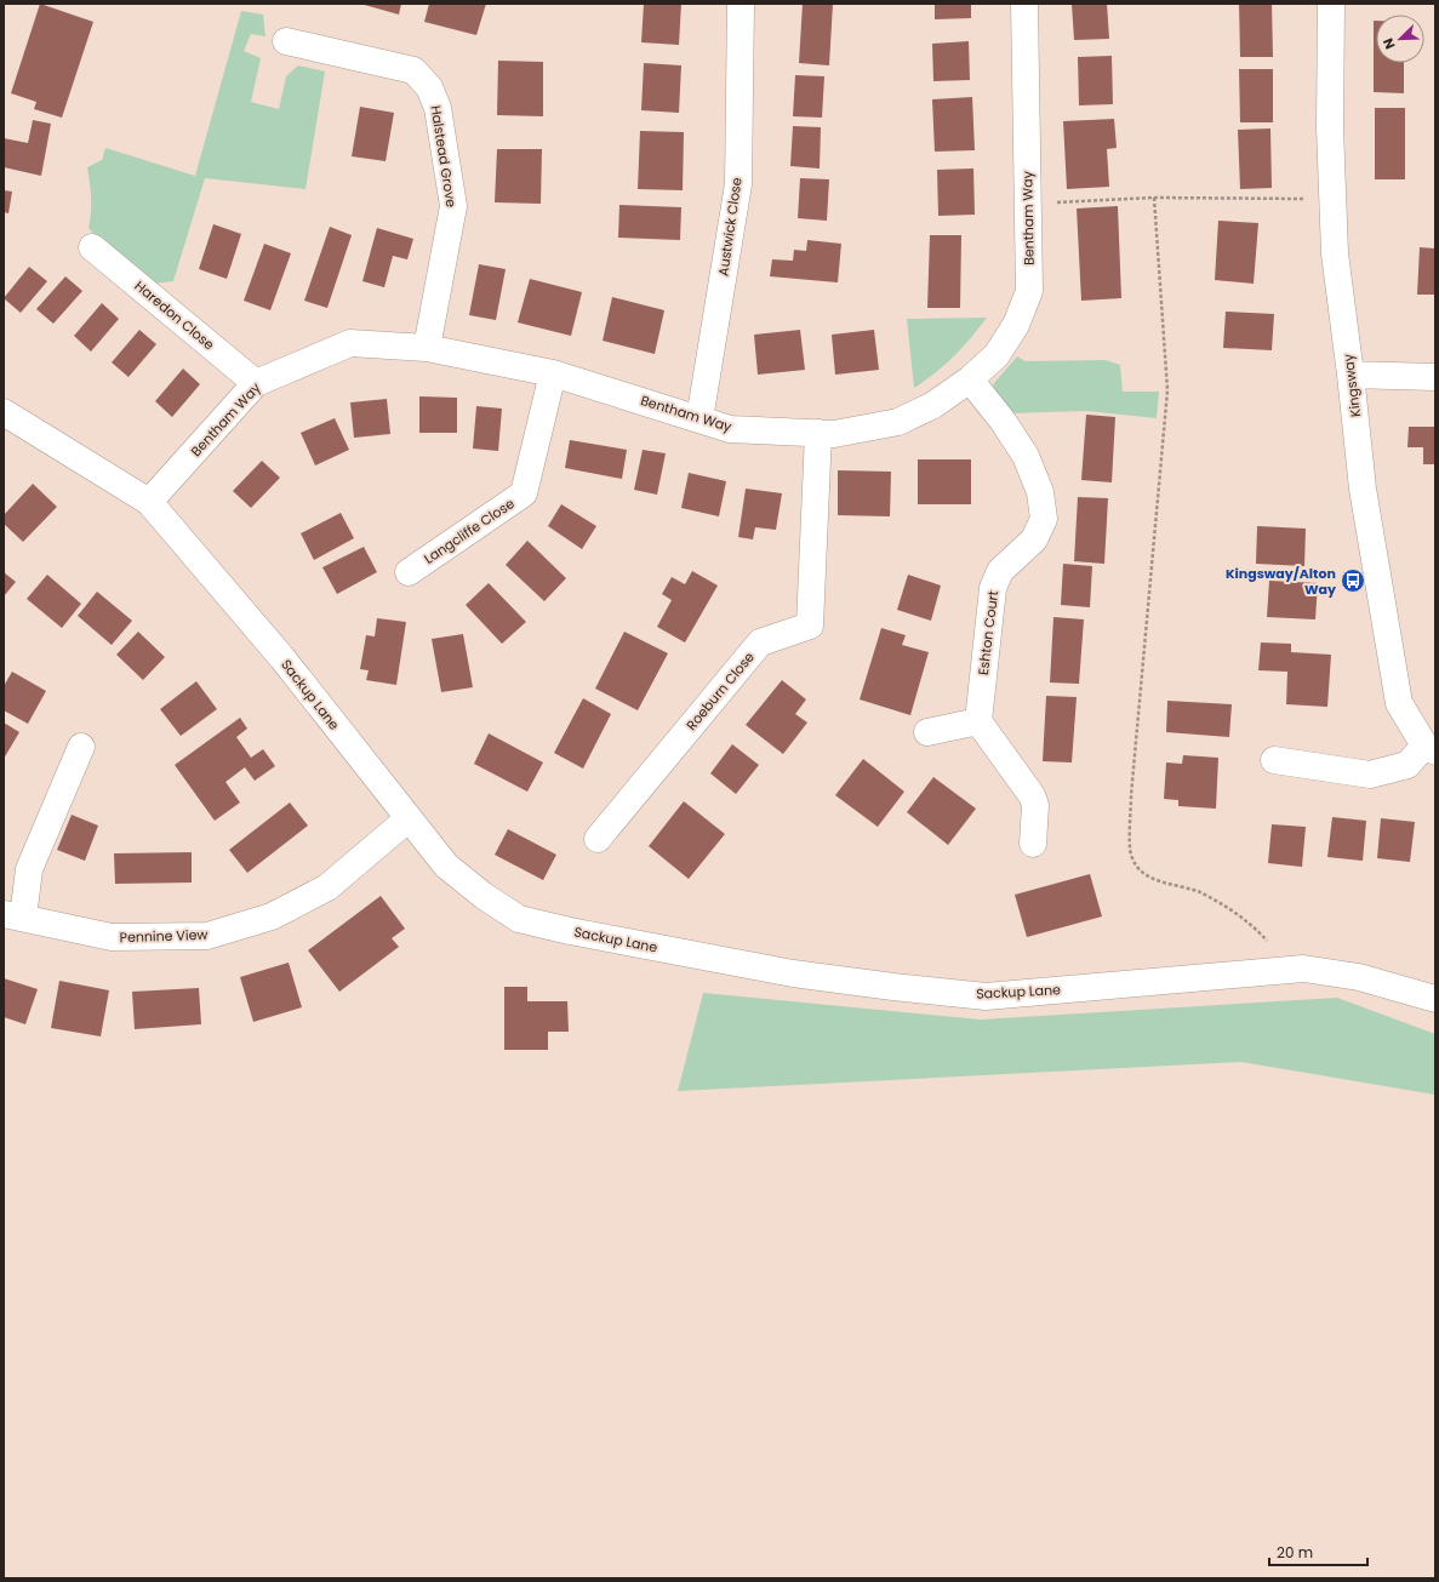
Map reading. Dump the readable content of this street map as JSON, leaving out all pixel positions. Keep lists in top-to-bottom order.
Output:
{
  "streets": {
    "street": [
      "Halstead Grove",
      "Bentham Way",
      "Austwick Close",
      "Haredon Close",
      "Kingsway",
      "Langcliffe Close",
      "Eshton Court",
      "Roeburn Close",
      "Sackup Lane",
      "Pennine View"
    ]
  },
  "crossings": [
    ["Halstead Grove", "Bentham Way"],
    ["Bentham Way", "Austwick Close"],
    ["Bentham Way", "Haredon Close"],
    ["Bentham Way", "Langcliffe Close"],
    ["Bentham Way", "Eshton Court"],
    ["Bentham Way", "Roeburn Close"],
    ["Bentham Way", "Sackup Lane"],
    ["Sackup Lane", "Pennine View"]
  ],
  "places": {
    "bus stop": ["Kingsway/Alton Way"]
  },
  "scale_bar": "20 m",
  "north": "bottom left"
}
